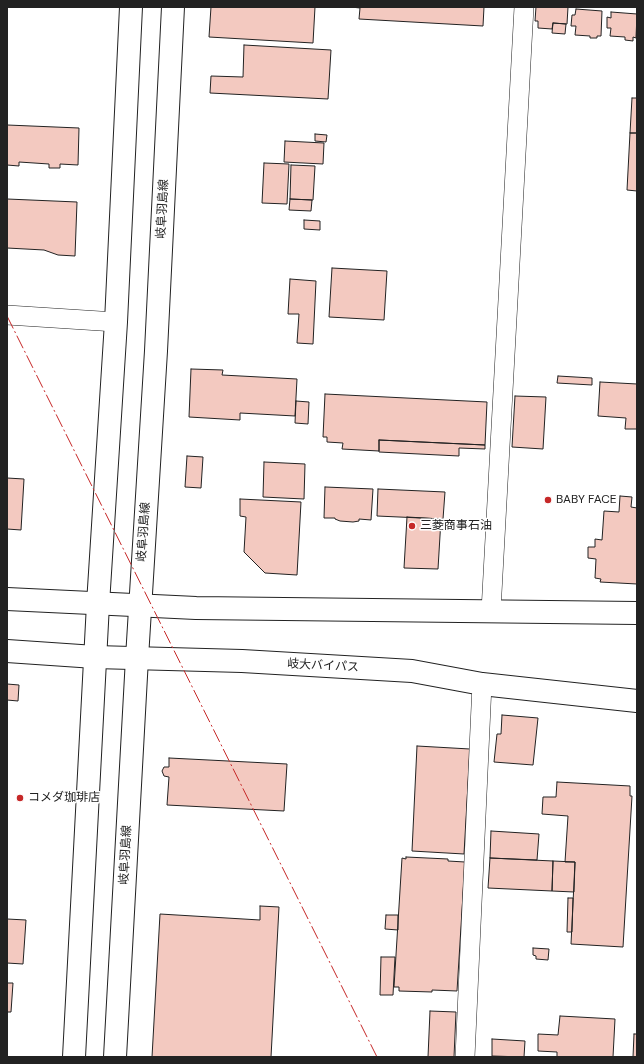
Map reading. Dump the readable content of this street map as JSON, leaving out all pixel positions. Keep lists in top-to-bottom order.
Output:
{
  "streets": {
    "main road": ["岐阜羽島線", "岐大バイパス"]
  },
  "crossings": [
    ["岐阜羽島線", "岐大バイパス"]
  ],
  "places": ["BABY FACE", "三菱商事石油", "コメダ珈琲店"]
}
